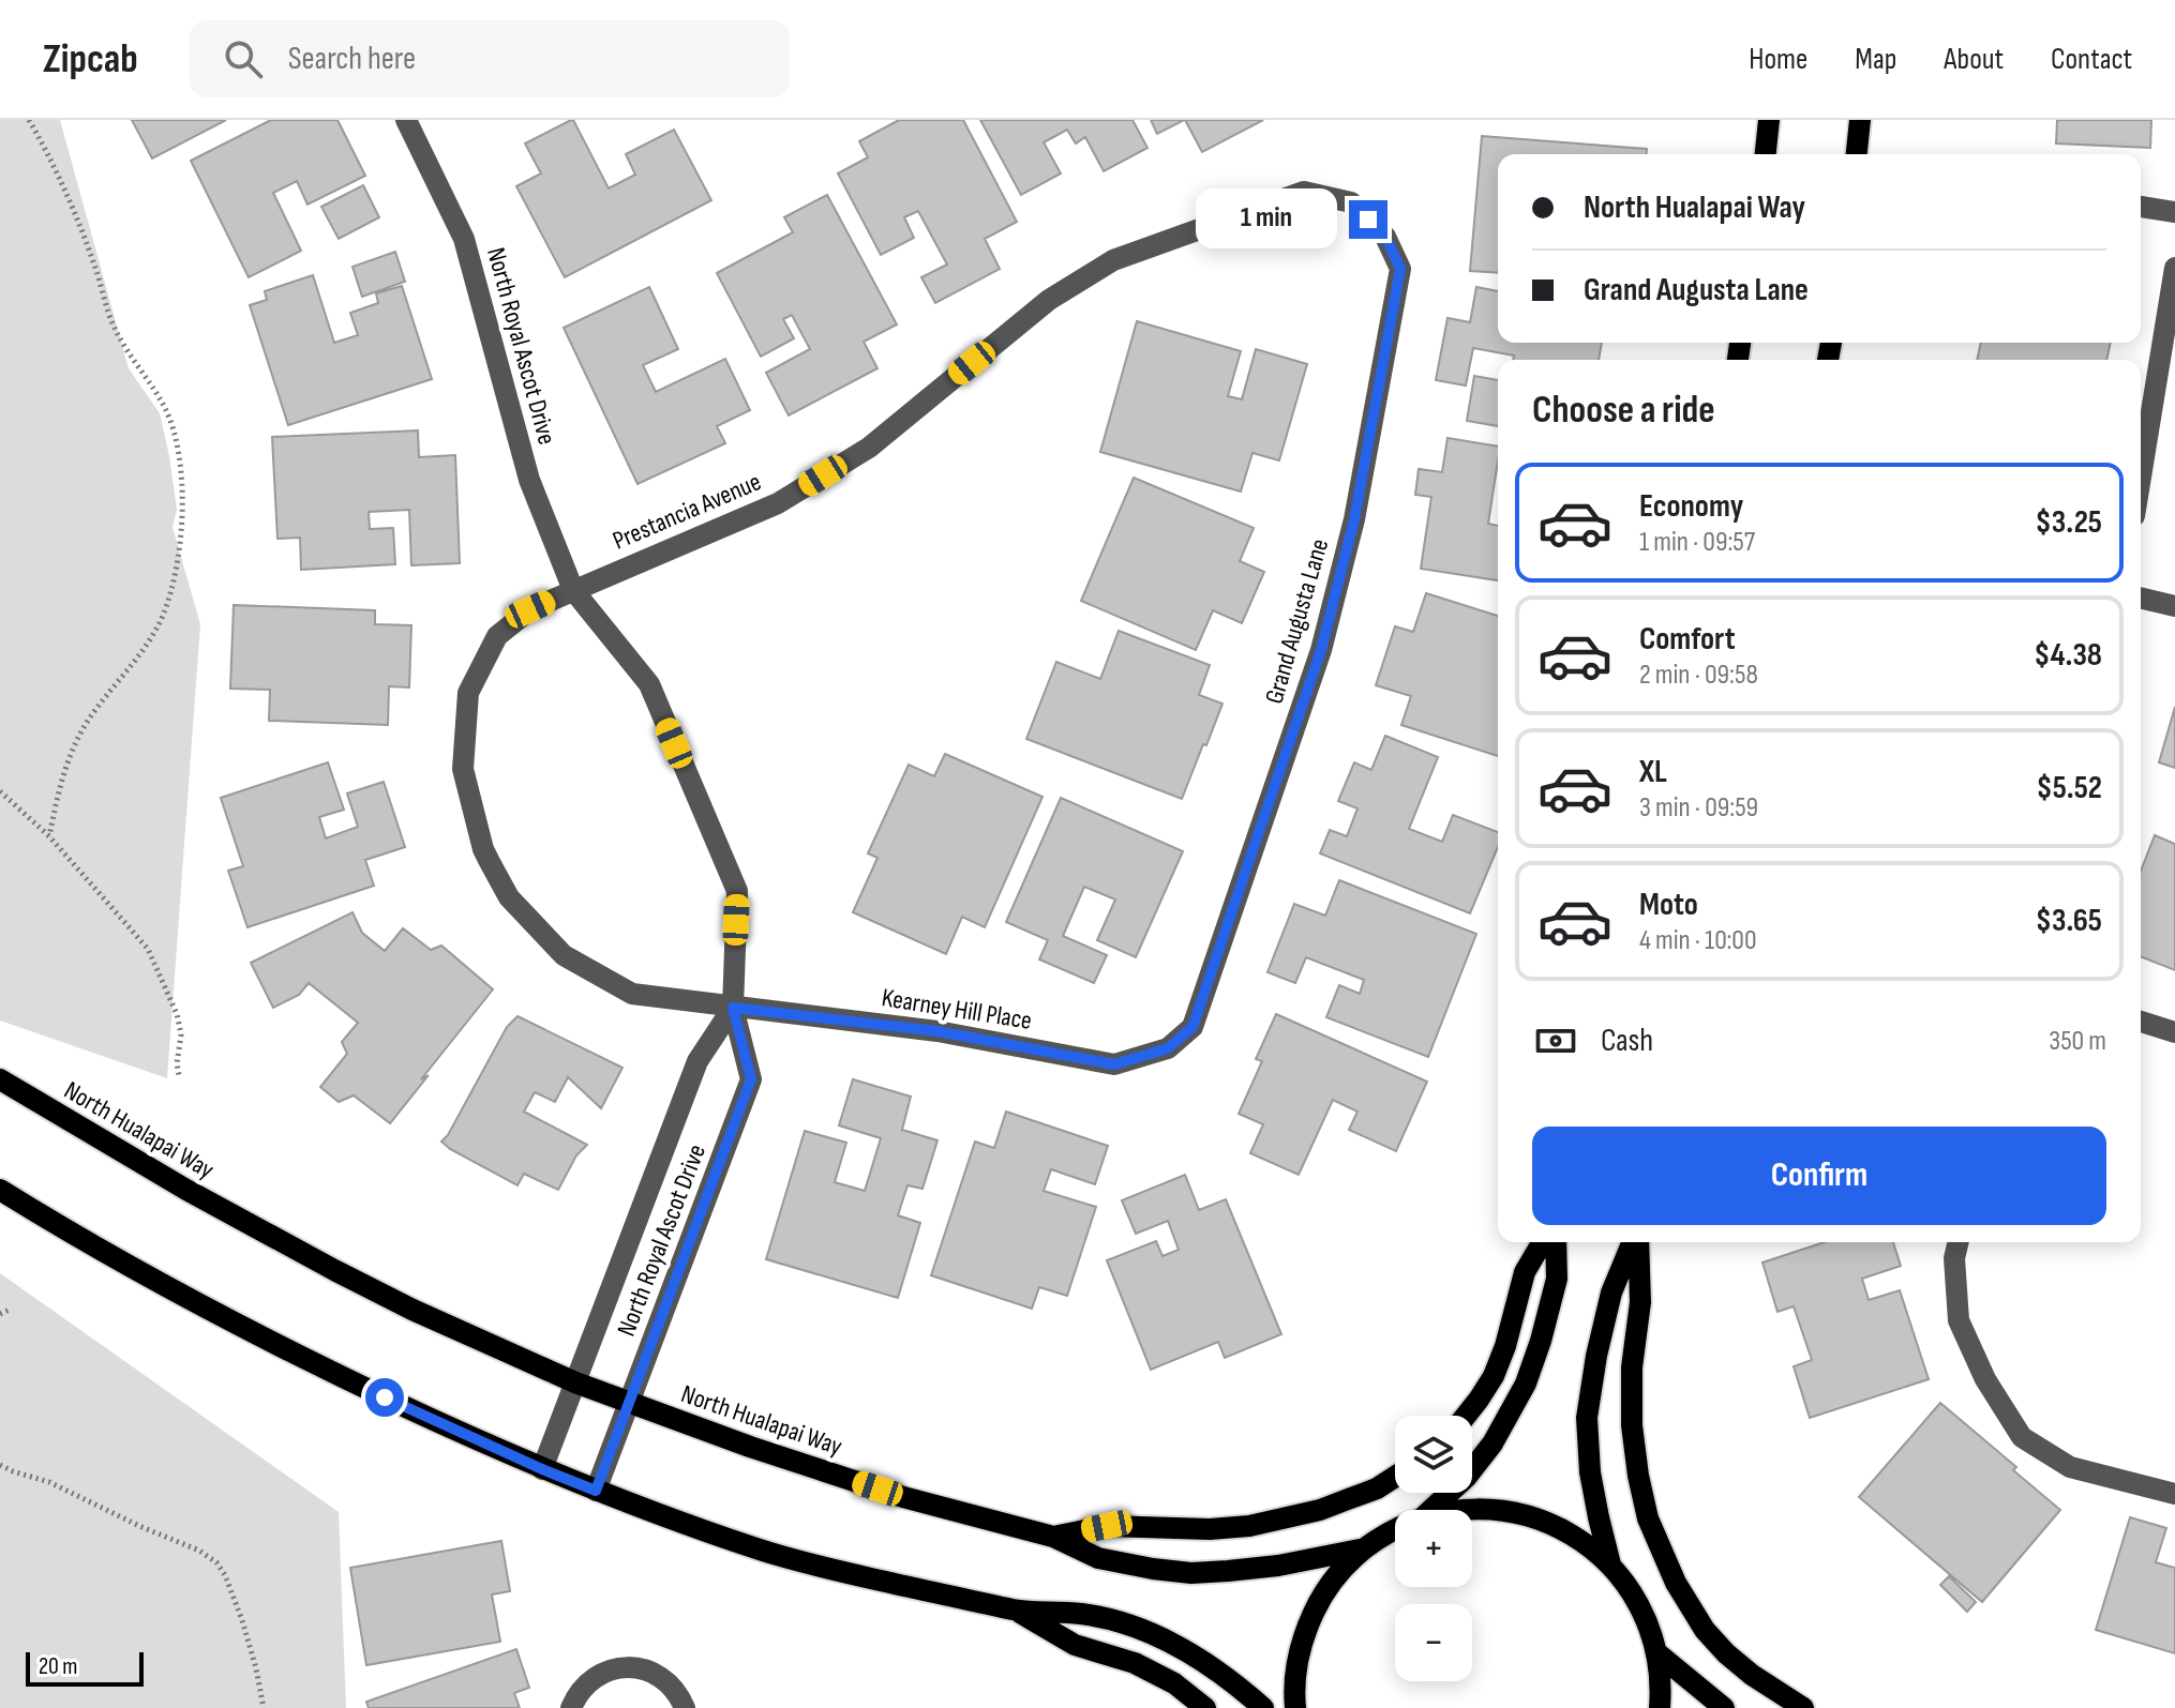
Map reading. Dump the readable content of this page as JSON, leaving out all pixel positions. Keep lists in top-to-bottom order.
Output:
{
  "streets": {
    "main road": ["North Hualapai Way"],
    "street": [
      "North Royal Ascot Drive",
      "Prestancia Avenue",
      "Grand Augusta Lane",
      "Kearney Hill Place"
    ]
  },
  "crossings": [
    ["North Royal Ascot Drive", "Prestancia Avenue"],
    ["North Royal Ascot Drive", "Kearney Hill Place"],
    ["North Royal Ascot Drive", "North Hualapai Way"],
    ["Prestancia Avenue", "Grand Augusta Lane"],
    ["Grand Augusta Lane", "Kearney Hill Place"]
  ],
  "scale_bar": "20 m",
  "page": {
    "header": "Zipcab",
    "search": "Search here",
    "nav": [
      "Home",
      "Map",
      "About",
      "Contact"
    ],
    "banner": ["North Hualapai Way", "Grand Augusta Lane"],
    "bubble": "1 min",
    "heading": "Choose a ride",
    "list": [
      {
        "name": "Economy",
        "note": "1 min · 09:57",
        "value": "$3.25"
      },
      {
        "name": "Comfort",
        "note": "2 min · 09:58",
        "value": "$4.38"
      },
      {
        "name": "XL",
        "note": "3 min · 09:59",
        "value": "$5.52"
      },
      {
        "name": "Moto",
        "note": "4 min · 10:00",
        "value": "$3.65"
      }
    ],
    "pay": ["Cash", "350 m"],
    "buttons": "Confirm",
    "map_buttons": ["+", "−"],
    "scale": "20 m"
  }
}
